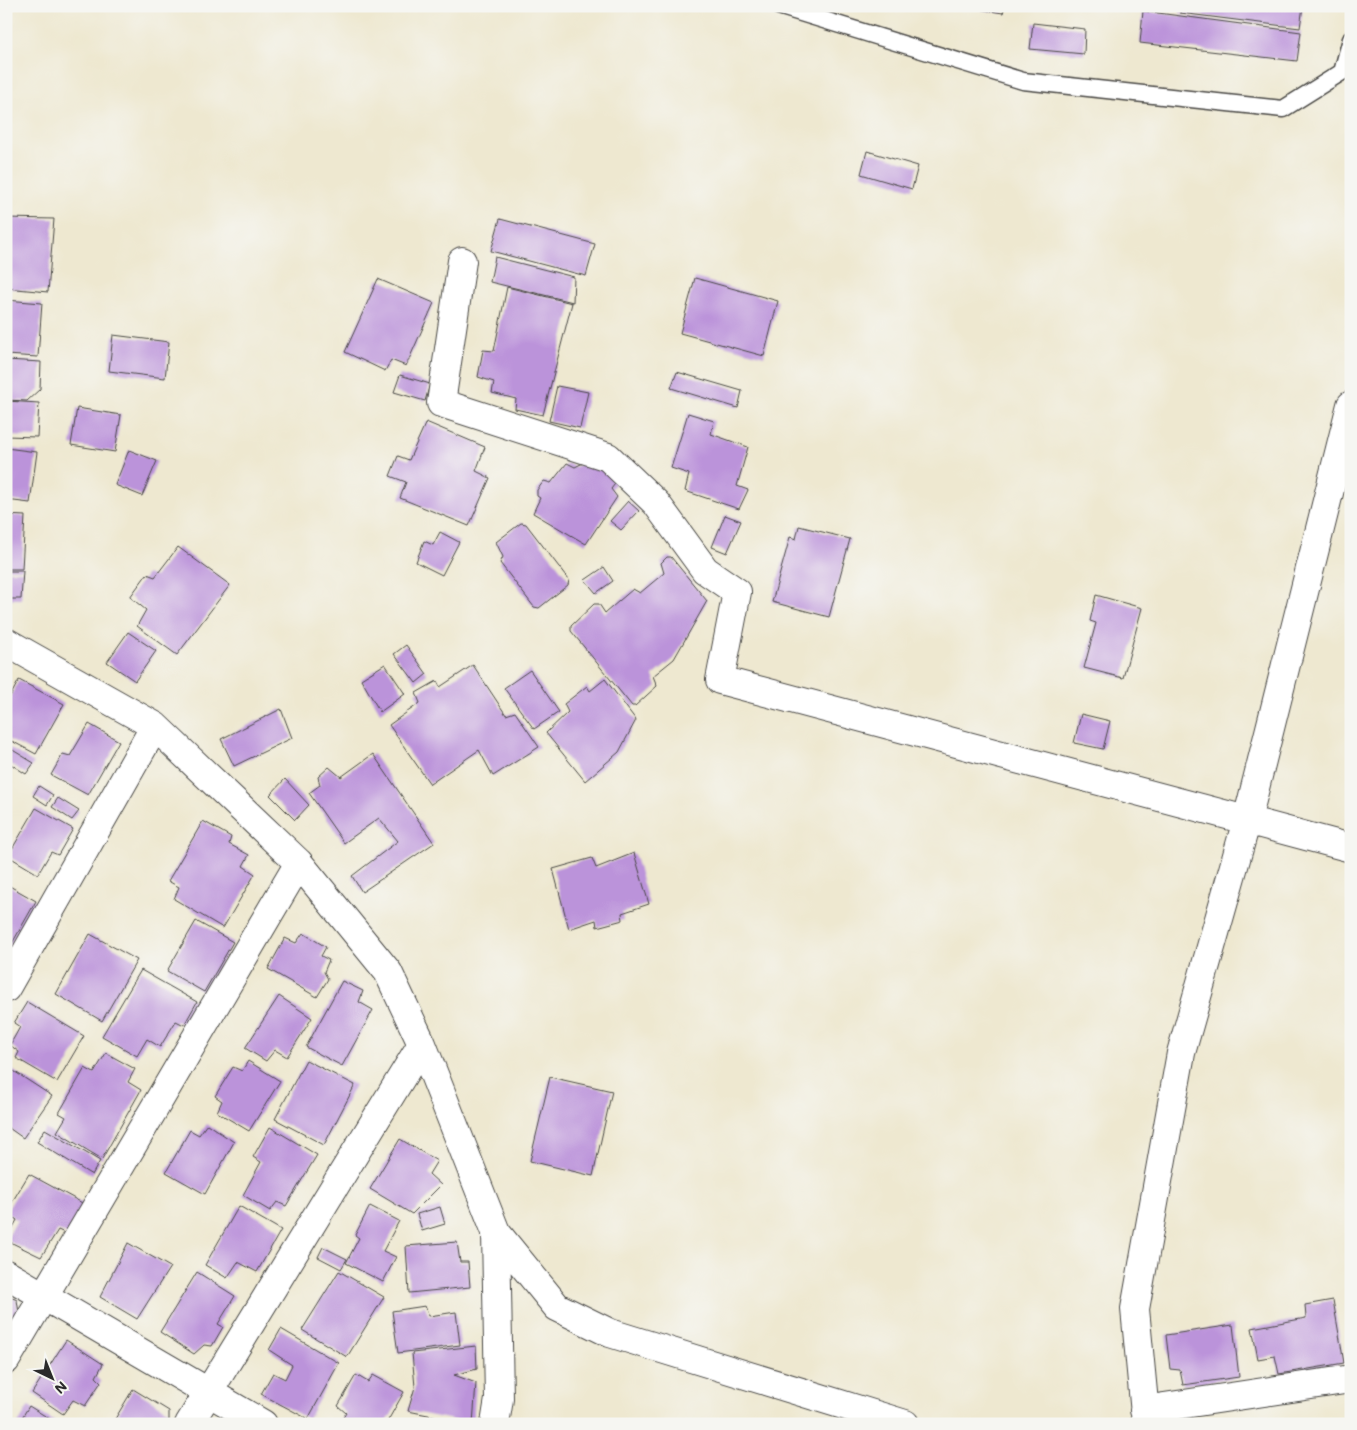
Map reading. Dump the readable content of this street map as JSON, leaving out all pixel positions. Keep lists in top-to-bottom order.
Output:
{
  "north": "bottom right"
}
